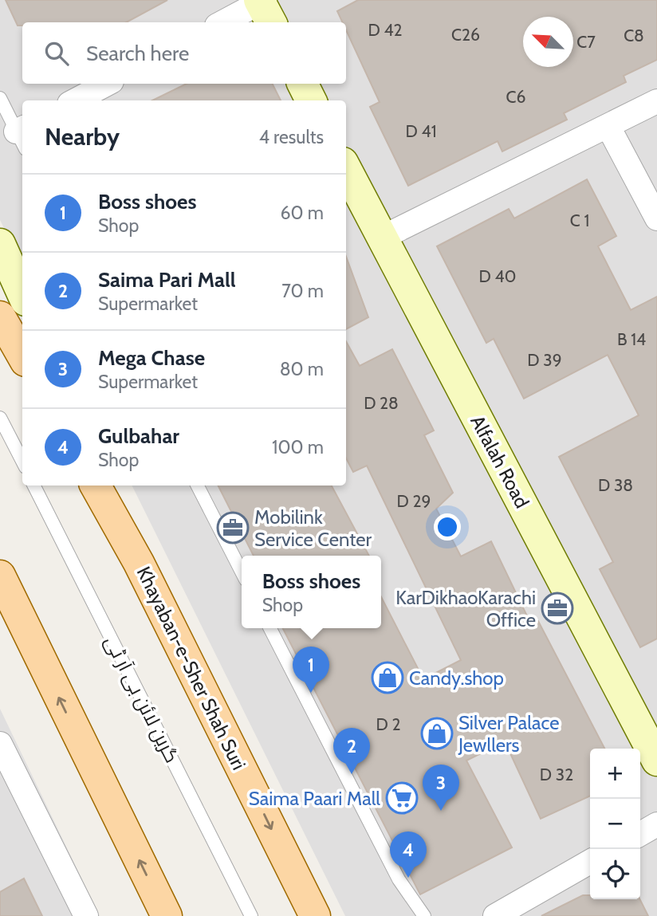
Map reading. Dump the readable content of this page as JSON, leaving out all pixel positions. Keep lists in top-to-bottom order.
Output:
{
  "streets": {
    "main road": ["Khayaban-e-Sher Shah Suri"],
    "street": ["Alfalah Road"],
    "lane": ["گرین لائن بی آر ٹی"]
  },
  "places": {
    "office": ["Mobilink Service Center", "KarDikhaoKarachi Office"],
    "shop": ["Candy.shop", "Silver Palace Jewllers"],
    "supermarket": ["Saima Paari Mall"]
  },
  "house_numbers": [
    "D 42",
    "C26",
    "C8",
    "C7",
    "C6",
    "D 41",
    "C 1",
    "D 40",
    "B 14",
    "D 39",
    "D 28",
    "D 38",
    "D 29",
    "D 2",
    "D 32"
  ],
  "north": "top left",
  "page": {
    "search": "Search here",
    "heading": ["Nearby", "4 results"],
    "list": [
      {
        "mark": "1",
        "name": "Boss shoes",
        "note": "Shop",
        "value": "60 m"
      },
      {
        "mark": "2",
        "name": "Saima Pari Mall",
        "note": "Supermarket",
        "value": "70 m"
      },
      {
        "mark": "3",
        "name": "Mega Chase",
        "note": "Supermarket",
        "value": "80 m"
      },
      {
        "mark": "4",
        "name": "Gulbahar",
        "note": "Shop",
        "value": "100 m"
      }
    ],
    "popup": ["Boss shoes", "Shop"],
    "pins": [
      "1",
      "2",
      "3",
      "4"
    ],
    "map_buttons": ["+", "−"]
  }
}
